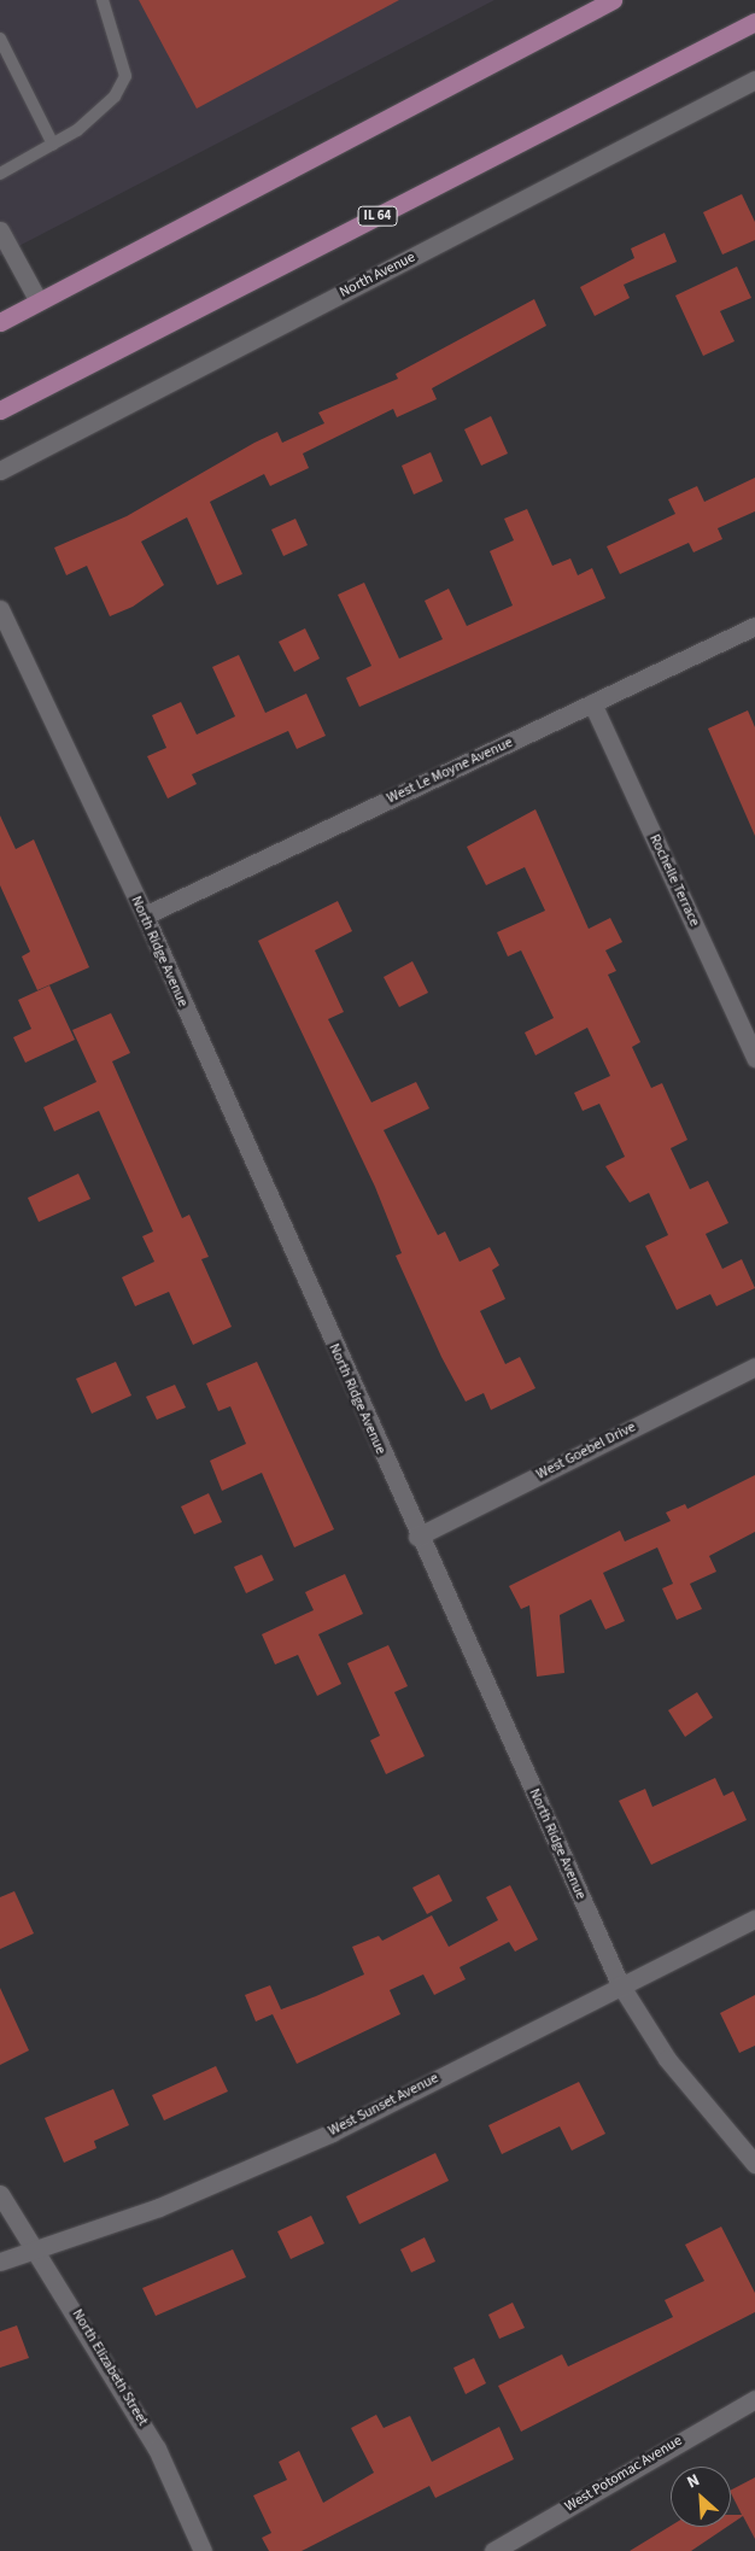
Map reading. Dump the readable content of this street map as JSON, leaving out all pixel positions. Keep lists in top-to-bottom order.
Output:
{
  "streets": {
    "main road": ["IL 64"],
    "street": [
      "North Avenue",
      "West Le Moyne Avenue",
      "Rochelle Terrace",
      "North Ridge Avenue",
      "West Goebel Drive",
      "West Sunset Avenue",
      "North Elizabeth Street",
      "West Potomac Avenue"
    ]
  },
  "crossings": [
    ["West Le Moyne Avenue", "Rochelle Terrace"],
    ["West Le Moyne Avenue", "North Ridge Avenue"],
    ["North Ridge Avenue", "West Goebel Drive"],
    ["North Ridge Avenue", "West Sunset Avenue"],
    ["West Sunset Avenue", "North Elizabeth Street"]
  ],
  "north": "top left"
}
